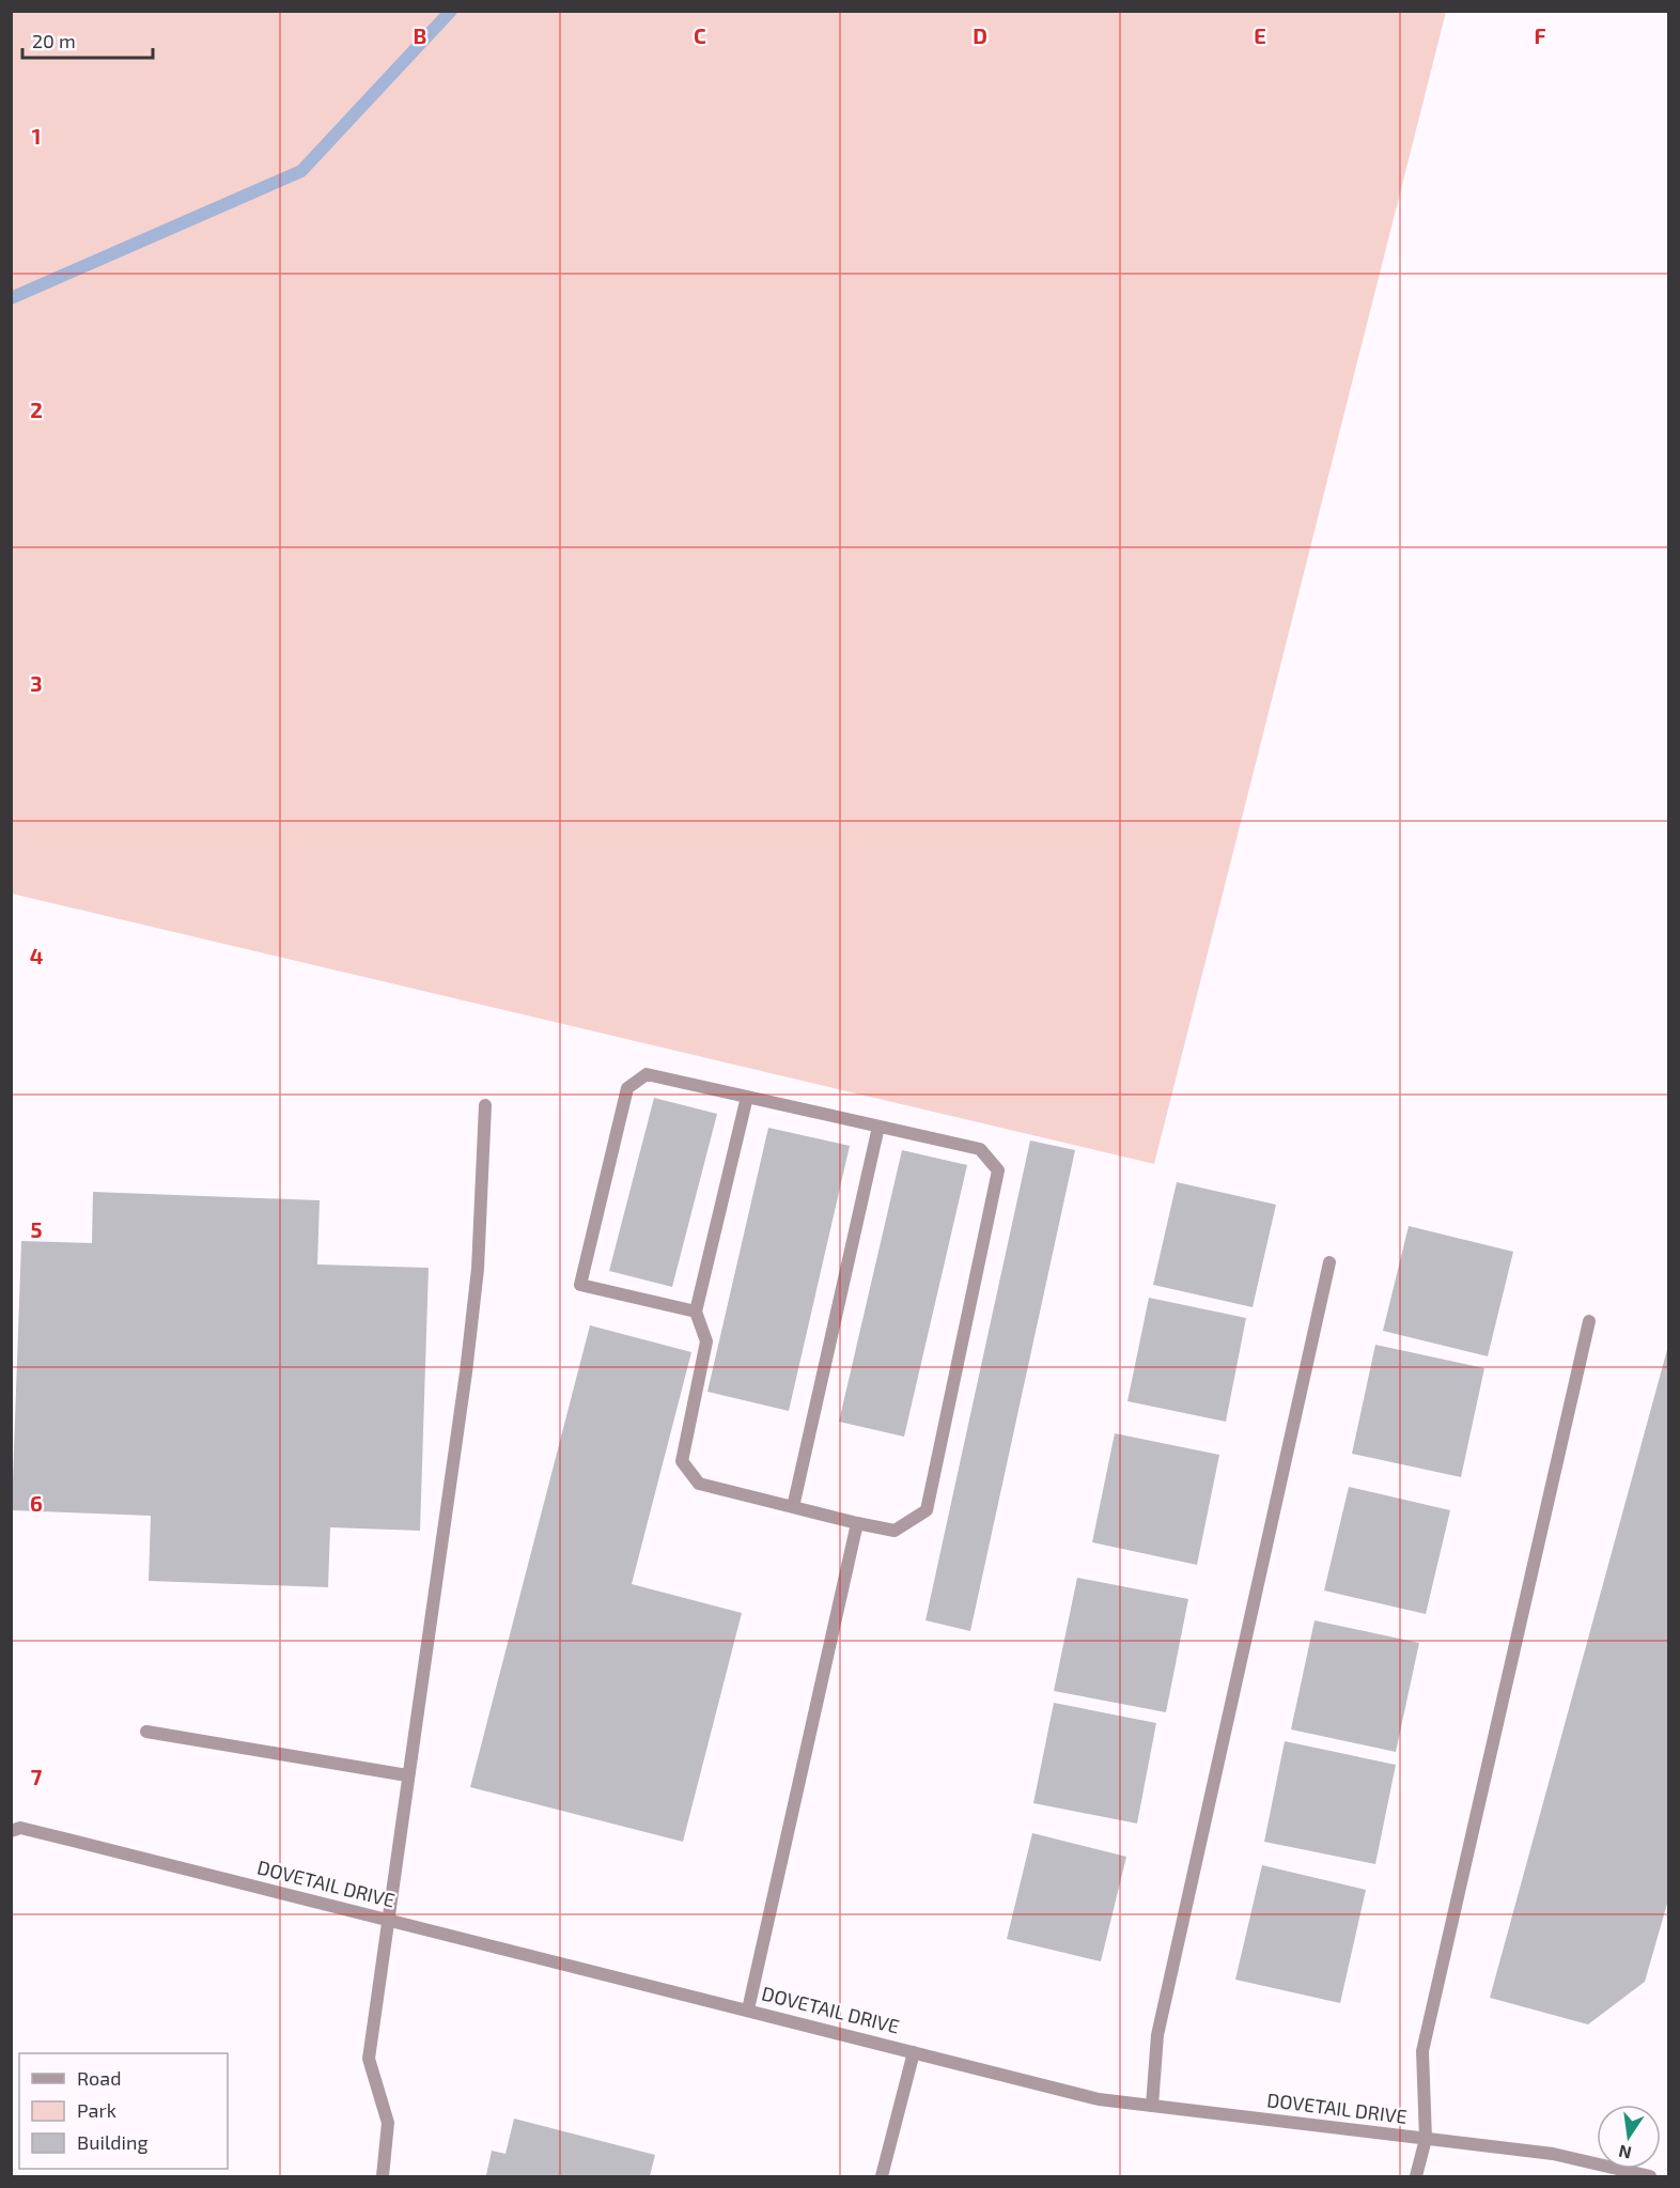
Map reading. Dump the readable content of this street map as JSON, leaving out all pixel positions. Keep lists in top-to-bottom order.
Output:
{
  "streets": {
    "street": ["DOVETAIL DRIVE"]
  },
  "legend": ["Road", "Park", "Building"],
  "scale_bar": "20 m",
  "north": "bottom",
  "grid": {
    "columns": [
      "B",
      "C",
      "D",
      "E",
      "F"
    ],
    "rows": [
      "1",
      "2",
      "3",
      "4",
      "5",
      "6",
      "7"
    ]
  }
}
